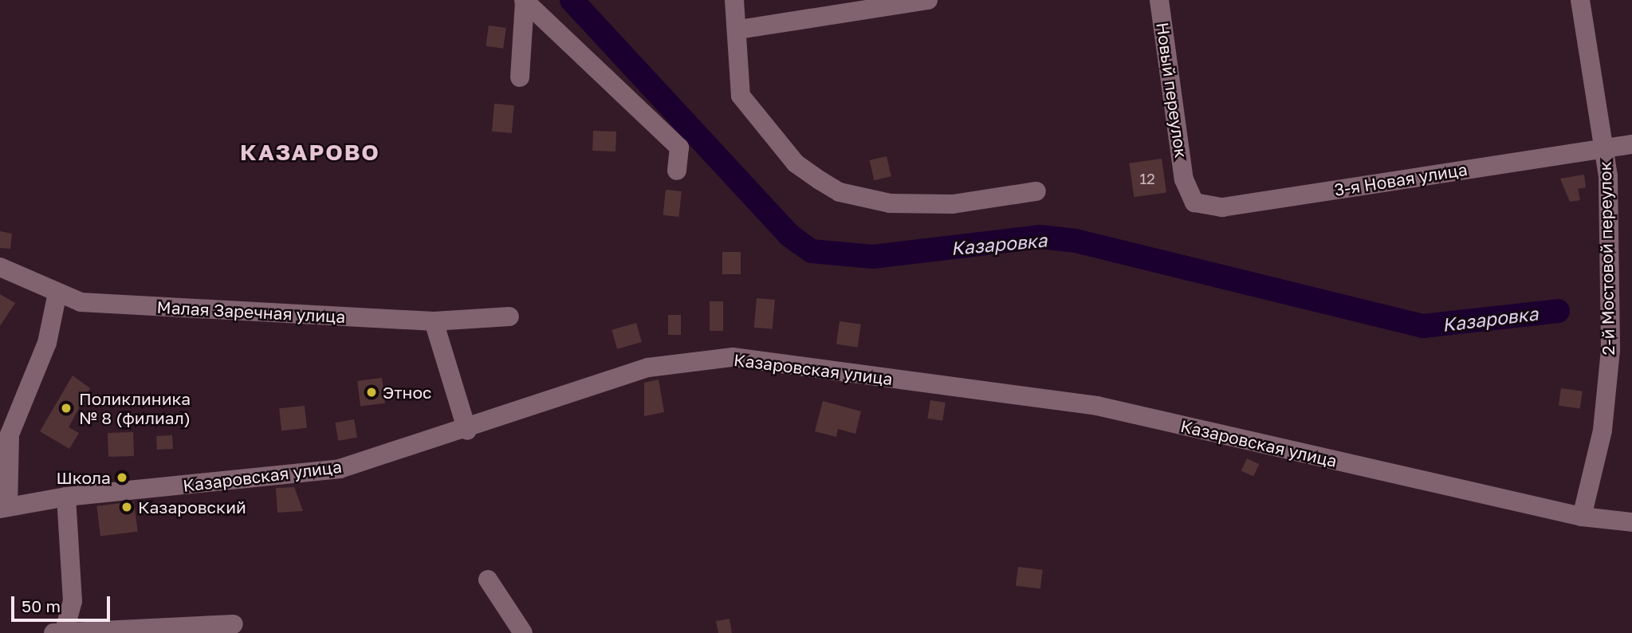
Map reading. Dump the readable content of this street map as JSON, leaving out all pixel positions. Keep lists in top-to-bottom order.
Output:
{
  "streets": {
    "street": [
      "Новый переулок",
      "3-я Новая улица",
      "2-й Мостовой переулок",
      "Малая Заречная улица",
      "Казаровская улица"
    ]
  },
  "crossings": [
    ["Новый переулок", "3-я Новая улица"],
    ["3-я Новая улица", "2-й Мостовой переулок"],
    ["2-й Мостовой переулок", "Казаровская улица"]
  ],
  "districts": ["КАЗАРОВО"],
  "water": ["Казаровка"],
  "places": [
    "Этнос",
    "Поликлиника № 8 (филиал)",
    "Школа",
    "Казаровский"
  ],
  "house_numbers": ["12"],
  "scale_bar": "50 m"
}
